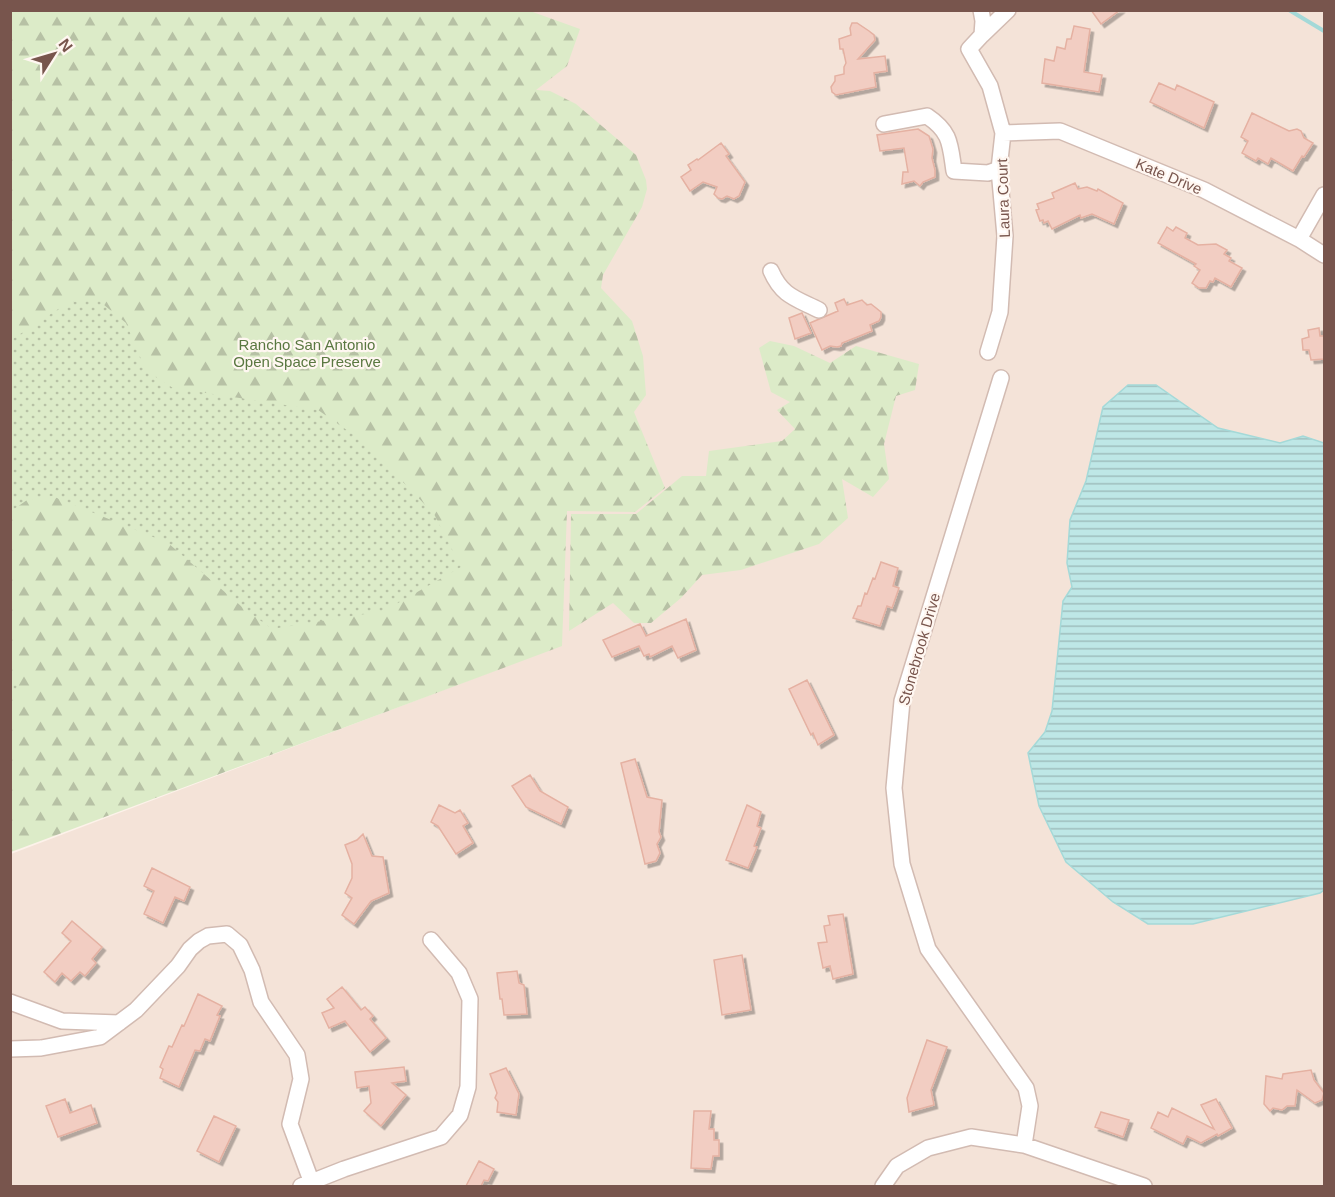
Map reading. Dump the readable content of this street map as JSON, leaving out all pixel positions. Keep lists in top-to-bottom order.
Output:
{
  "streets": {
    "street": ["Kate Drive", "Laura Court", "Stonebrook Drive"]
  },
  "crossings": [
    ["Kate Drive", "Laura Court"]
  ],
  "parks": ["Rancho San Antonio Open Space Preserve"],
  "north": "top right"
}
